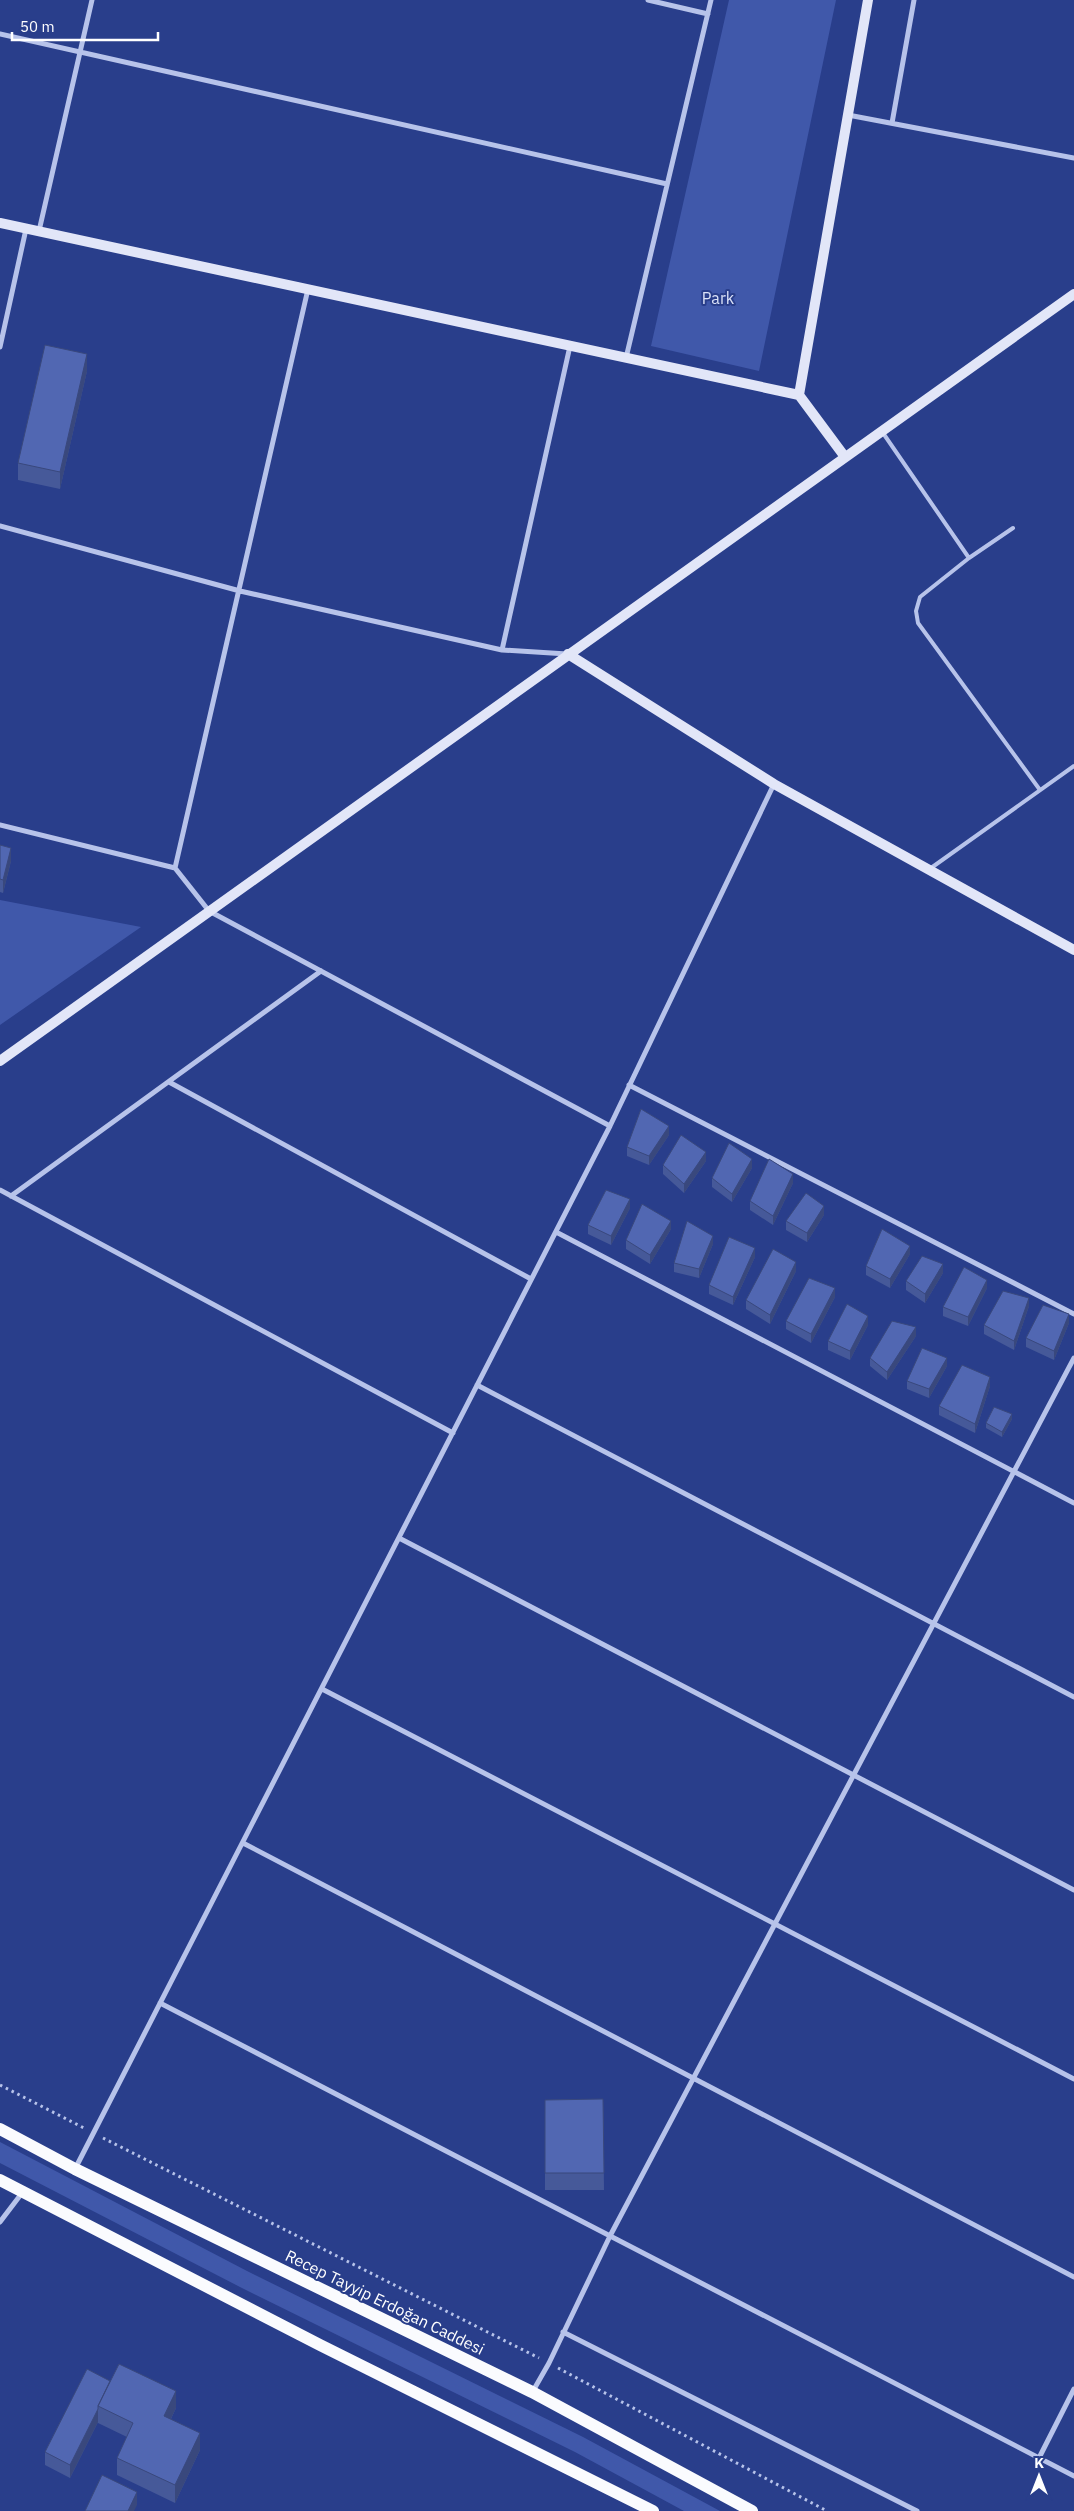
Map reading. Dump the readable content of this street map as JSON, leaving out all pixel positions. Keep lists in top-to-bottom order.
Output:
{
  "streets": {
    "main road": ["Recep Tayyip Erdoğan Caddesi"]
  },
  "parks": ["Park"],
  "scale_bar": "50 m",
  "north": "top"
}
